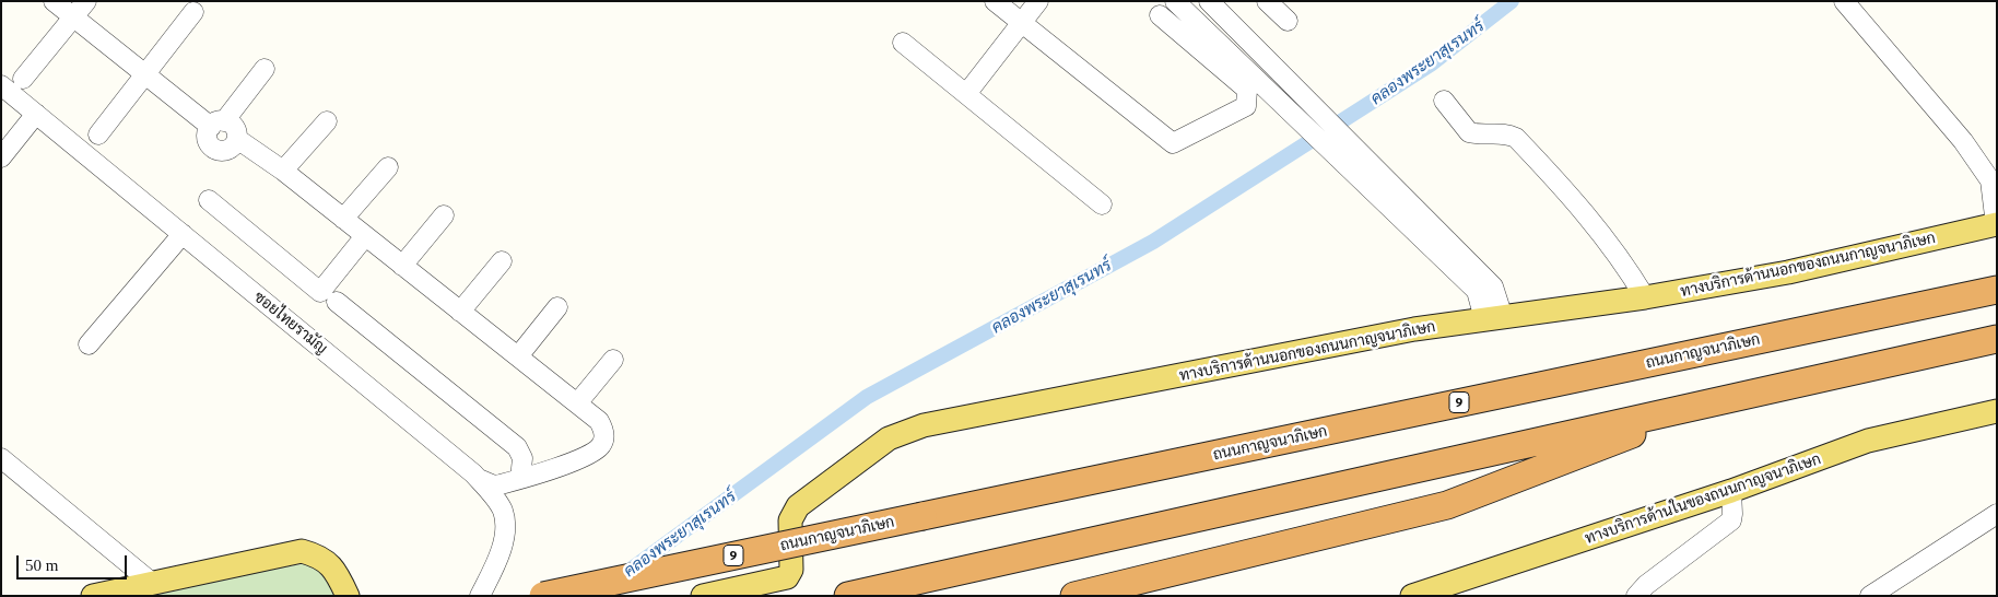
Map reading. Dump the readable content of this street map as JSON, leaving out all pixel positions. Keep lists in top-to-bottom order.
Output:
{
  "streets": {
    "highway": ["ถนนกาญจนาภิเษก", "9"],
    "main road": ["ทางบริการด้านนอกของถนนกาญจนาภิเษก", "ทางบริการด้านในของถนนกาญจนาภิเษก"],
    "street": ["ซอยไทยรามัญ"]
  },
  "water": ["คลองพระยาสุเรนทร์"],
  "scale_bar": "50 m"
}
